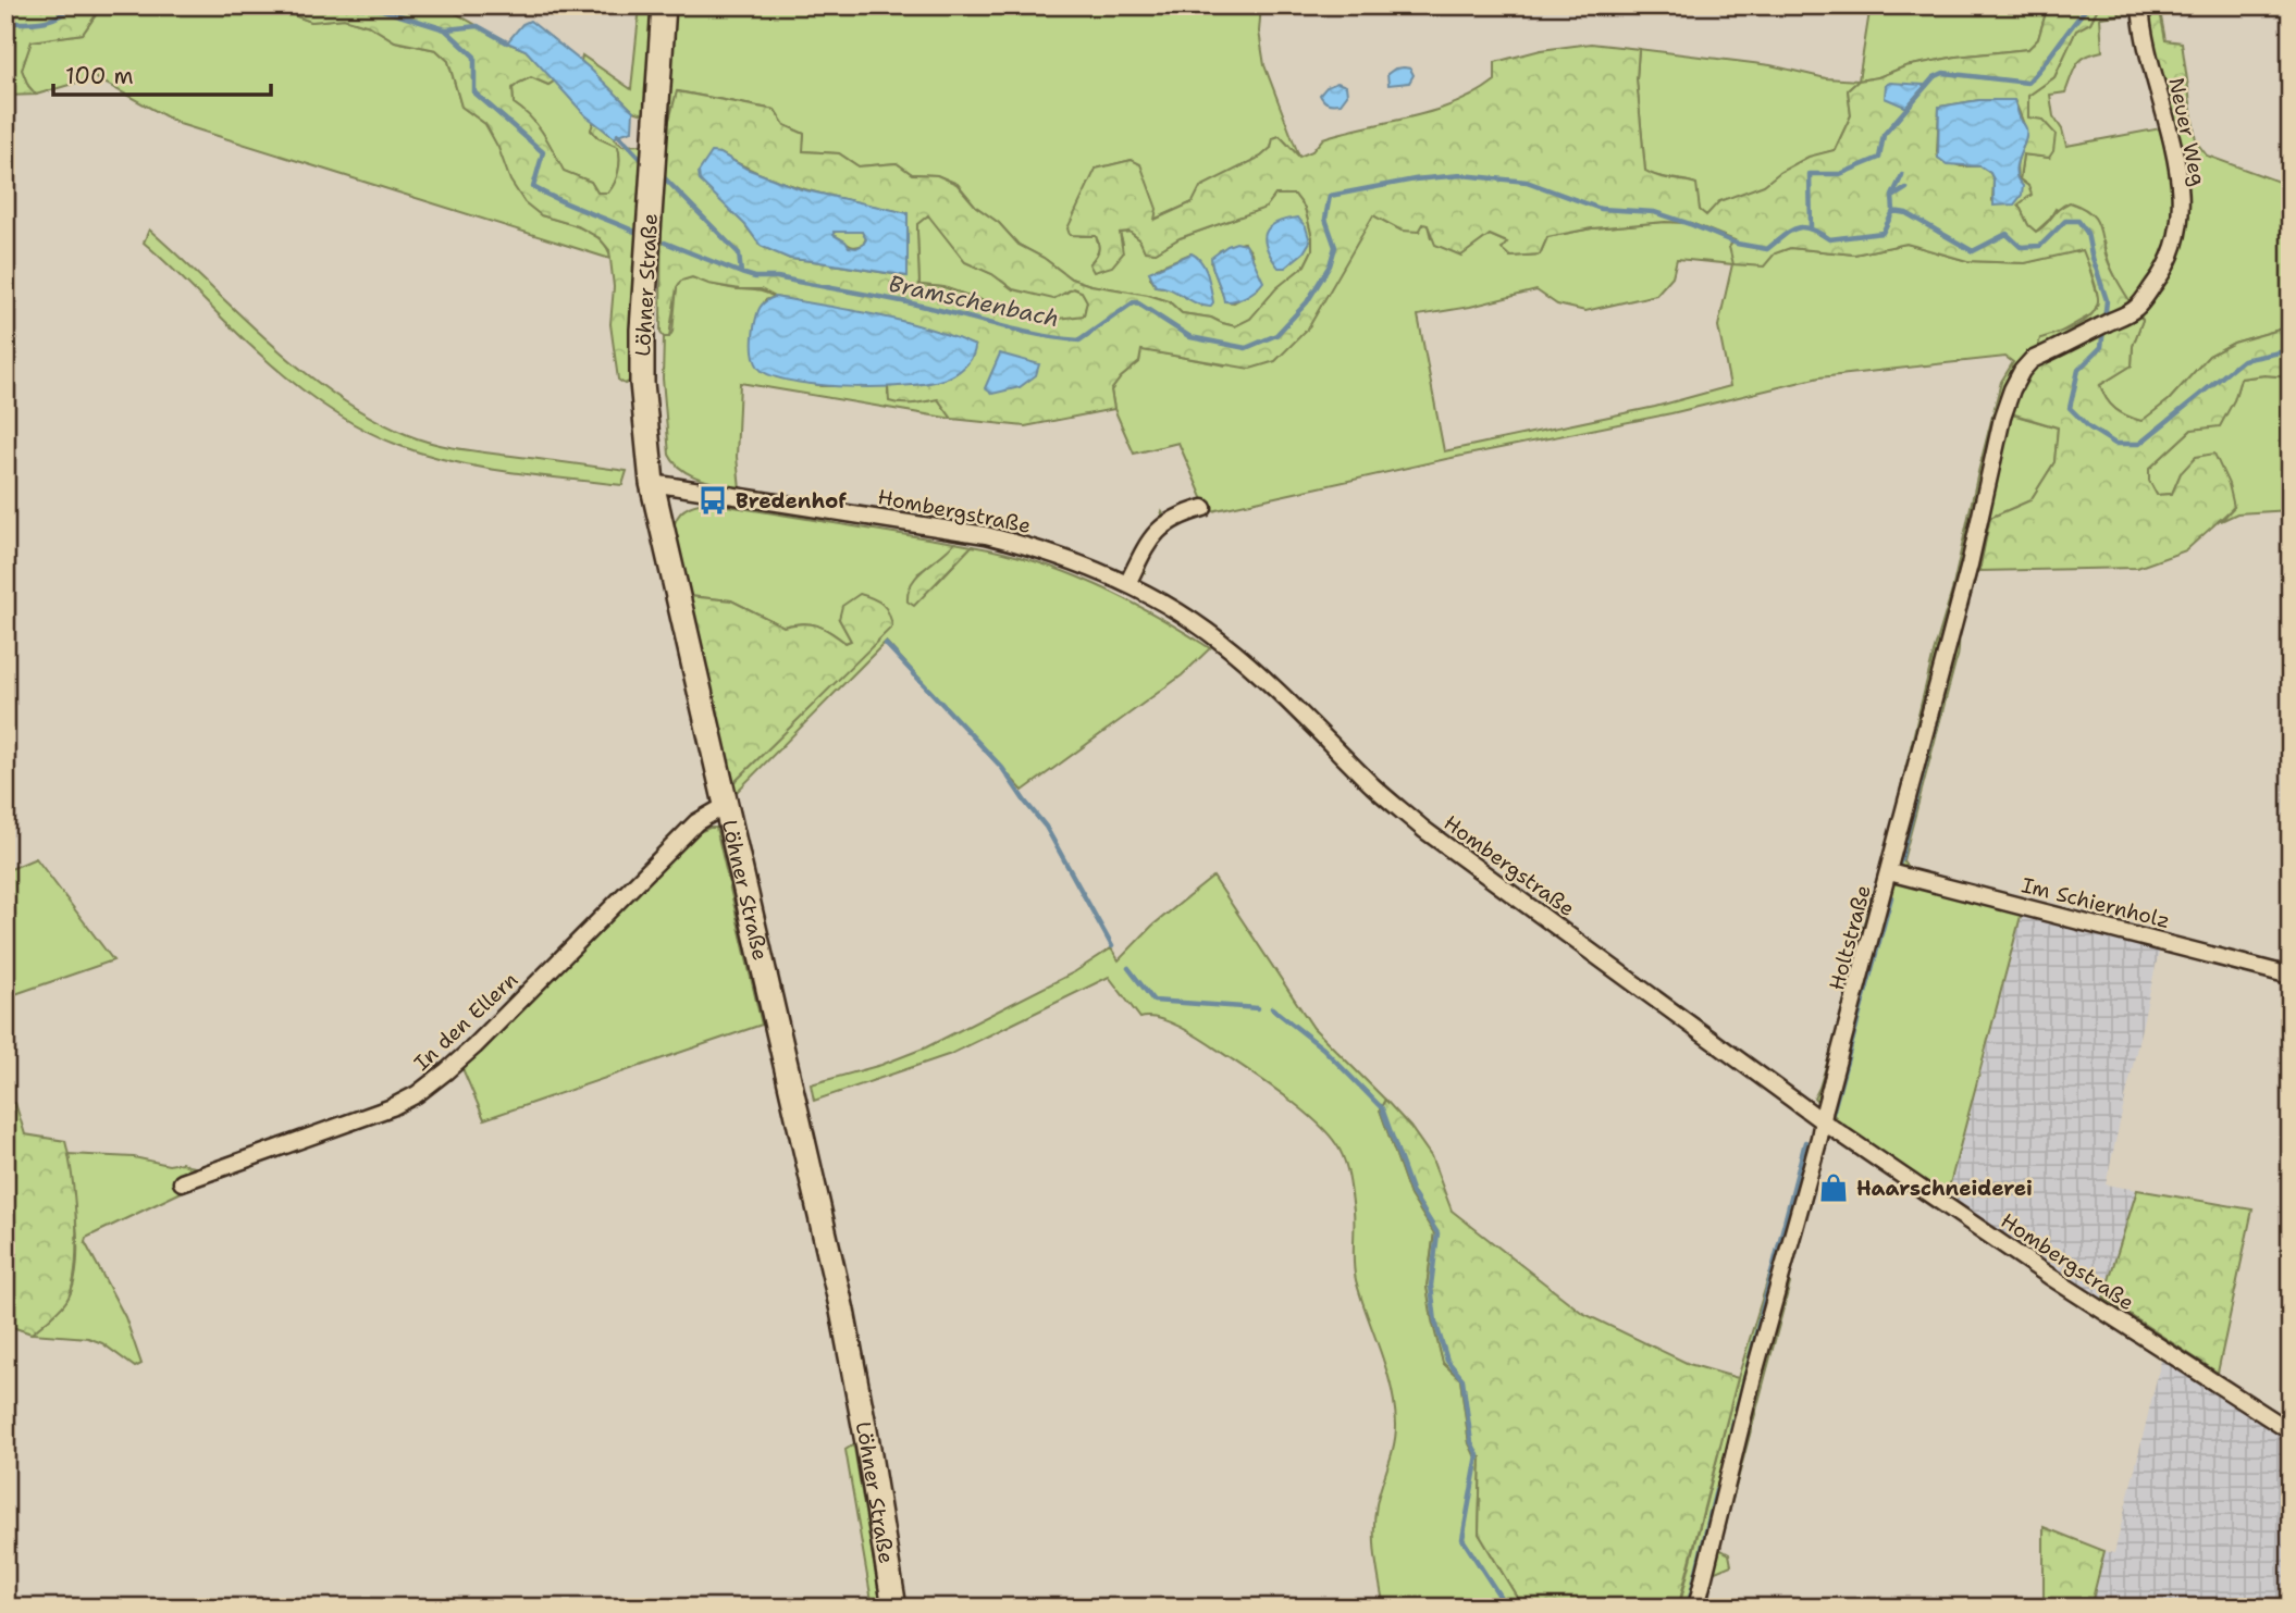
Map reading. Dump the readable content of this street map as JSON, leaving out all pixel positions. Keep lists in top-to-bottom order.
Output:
{
  "streets": {
    "main road": ["Löhner Straße"],
    "street": [
      "Neuer Weg",
      "Hombergstraße",
      "Im Schiernholz",
      "Holtstraße",
      "In den Ellern"
    ]
  },
  "crossings": [
    ["Neuer Weg", "Holtstraße"],
    ["Löhner Straße", "Hombergstraße"],
    ["Löhner Straße", "In den Ellern"],
    ["Hombergstraße", "Holtstraße"],
    ["Im Schiernholz", "Holtstraße"]
  ],
  "water": ["Bramschenbach"],
  "places": {
    "bus stop": ["Bredenhof"],
    "shop": ["Haarschneiderei"]
  },
  "scale_bar": "100 m"
}
